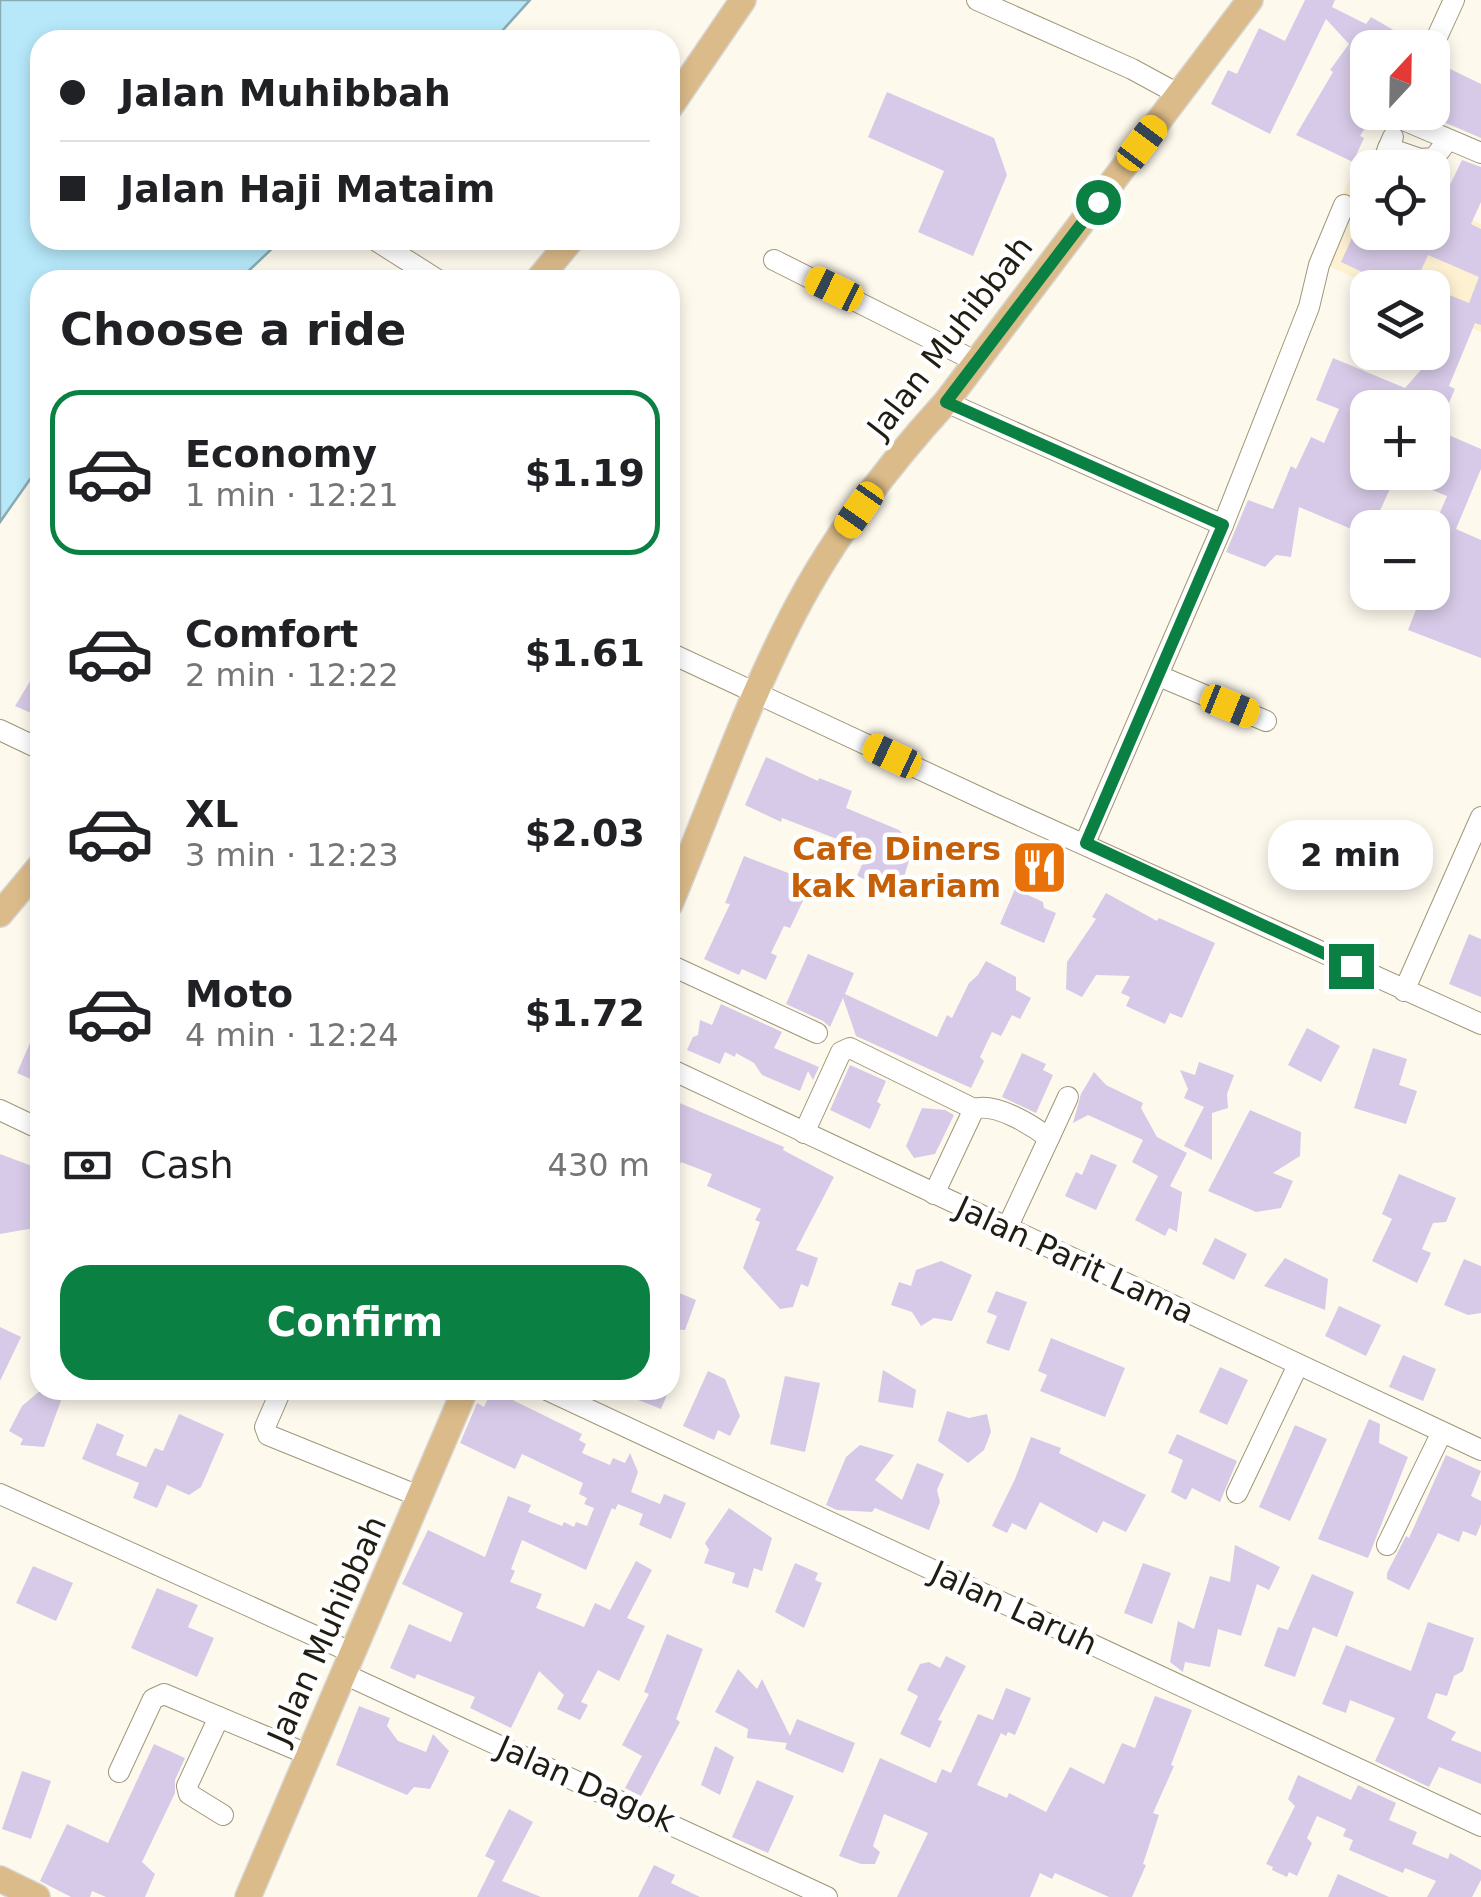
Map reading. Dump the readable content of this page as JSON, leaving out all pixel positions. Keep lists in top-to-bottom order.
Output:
{
  "streets": {
    "main road": ["Jalan Muhibbah"],
    "street": ["Jalan Parit Lama", "Jalan Laruh", "Jalan Dagok"]
  },
  "crossings": [
    ["Jalan Muhibbah", "Jalan Dagok"]
  ],
  "places": {
    "restaurant": ["Cafe Diners kak Mariam"]
  },
  "north": "top",
  "page": {
    "map_buttons": ["+", "−"],
    "banner": ["Jalan Muhibbah", "Jalan Haji Mataim"],
    "heading": "Choose a ride",
    "list": [
      {
        "name": "Economy",
        "note": "1 min · 12:21",
        "value": "$1.19"
      },
      {
        "name": "Comfort",
        "note": "2 min · 12:22",
        "value": "$1.61"
      },
      {
        "name": "XL",
        "note": "3 min · 12:23",
        "value": "$2.03"
      },
      {
        "name": "Moto",
        "note": "4 min · 12:24",
        "value": "$1.72"
      }
    ],
    "bubble": "2 min",
    "pay": ["Cash", "430 m"],
    "buttons": "Confirm"
  }
}
